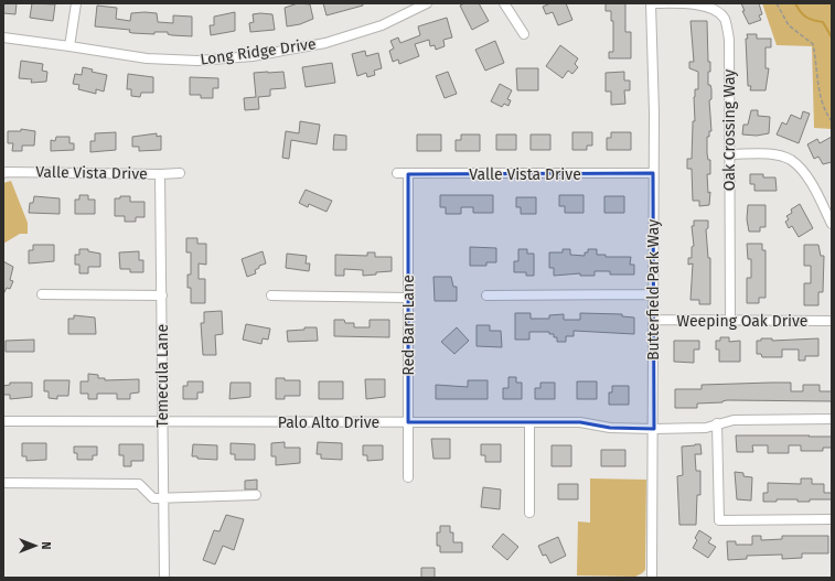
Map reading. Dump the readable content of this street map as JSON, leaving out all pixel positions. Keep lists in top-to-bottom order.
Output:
{
  "streets": {
    "street": [
      "Long Ridge Drive",
      "Oak Crossing Way",
      "Valle Vista Drive",
      "Butterfield Park Way",
      "Weeping Oak Drive",
      "Red Barn Lane",
      "Temecula Lane",
      "Palo Alto Drive"
    ]
  },
  "crossings": [
    ["Oak Crossing Way", "Butterfield Park Way"],
    ["Oak Crossing Way", "Weeping Oak Drive"],
    ["Valle Vista Drive", "Butterfield Park Way"],
    ["Valle Vista Drive", "Red Barn Lane"],
    ["Valle Vista Drive", "Temecula Lane"],
    ["Butterfield Park Way", "Weeping Oak Drive"],
    ["Butterfield Park Way", "Palo Alto Drive"],
    ["Red Barn Lane", "Palo Alto Drive"],
    ["Temecula Lane", "Palo Alto Drive"]
  ],
  "north": "right"
}
